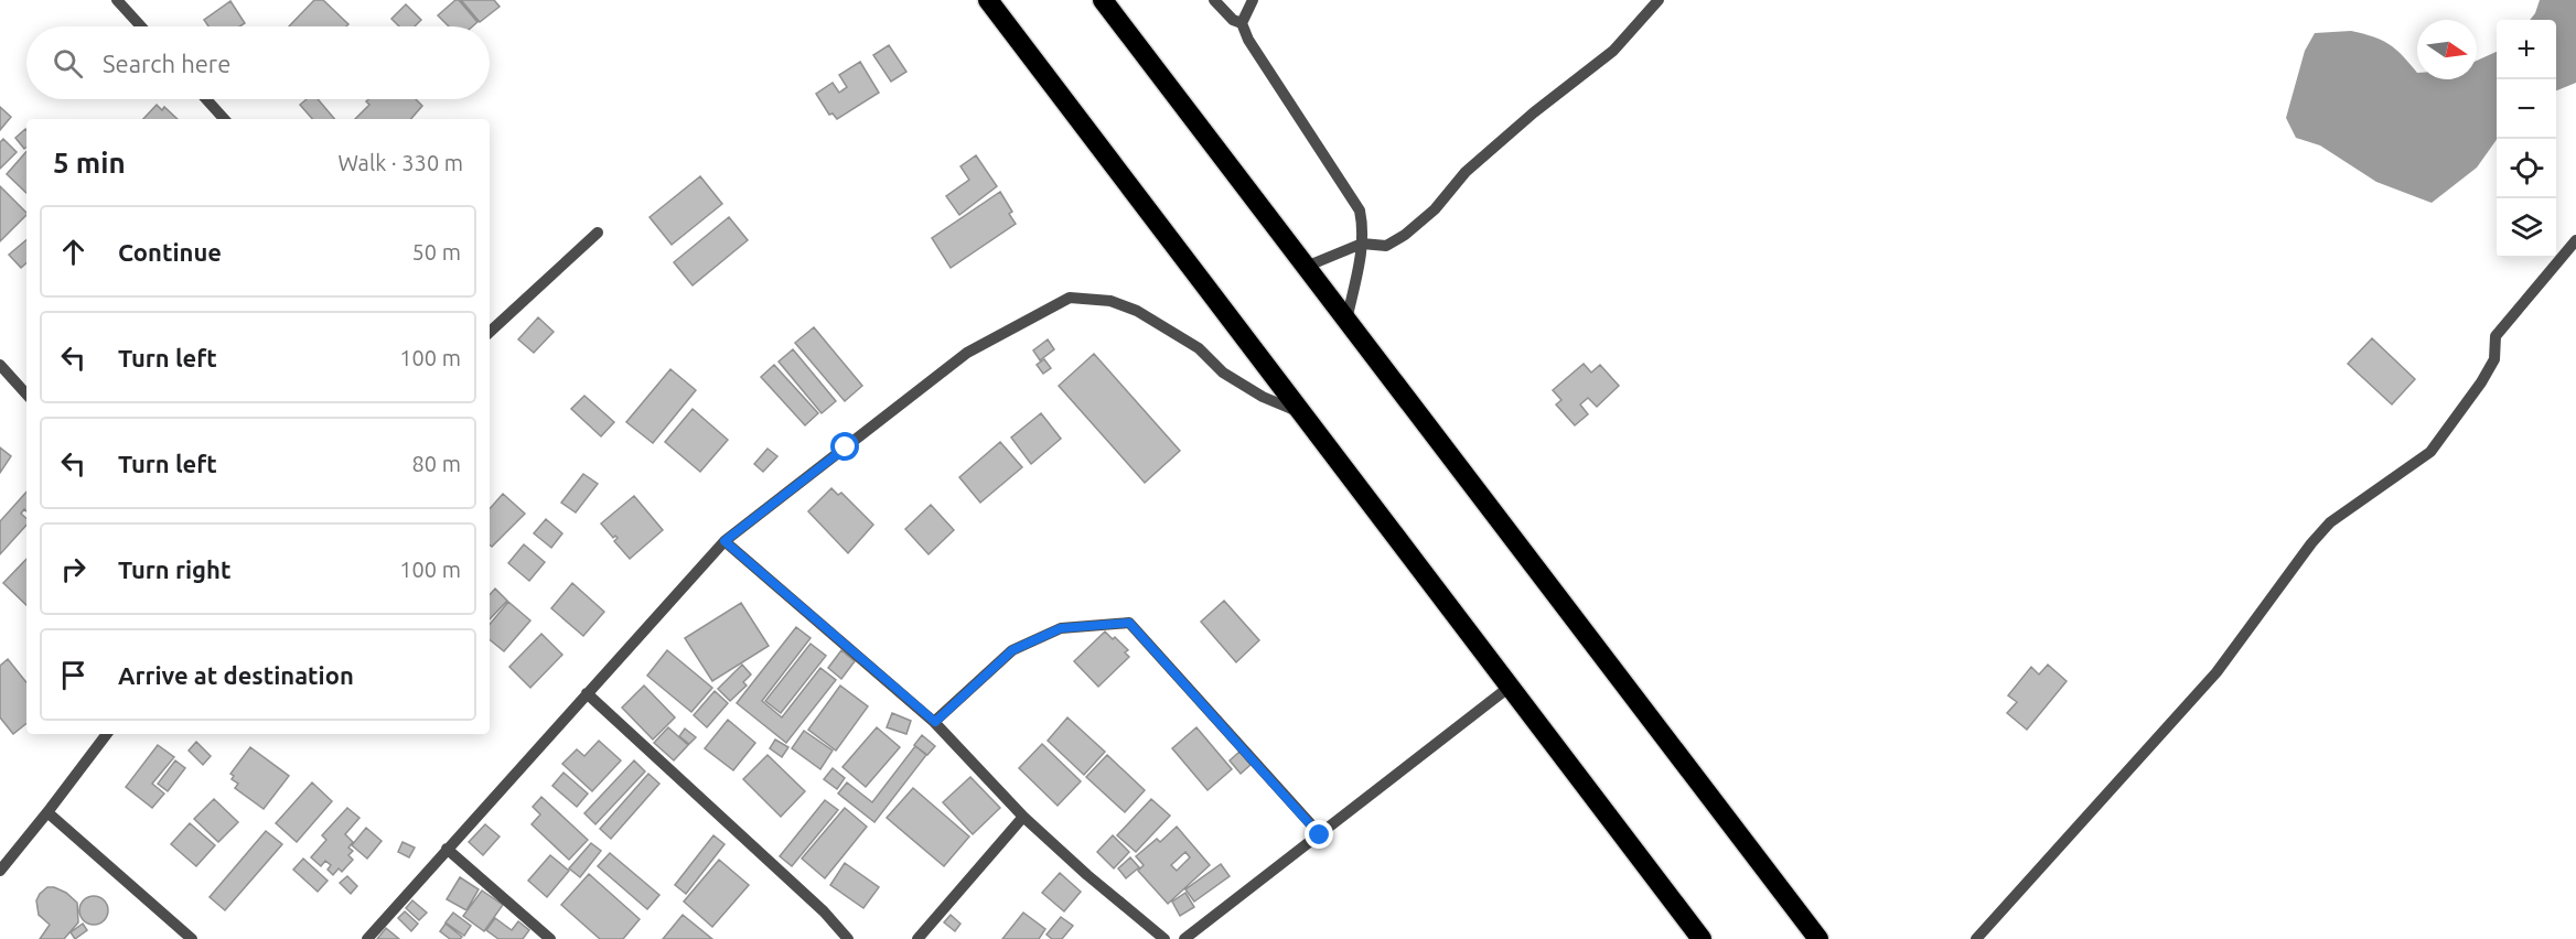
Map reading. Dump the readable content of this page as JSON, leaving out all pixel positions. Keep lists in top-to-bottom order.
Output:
{
  "north": "right",
  "page": {
    "map_buttons": ["+", "−"],
    "search": "Search here",
    "heading": ["5 min", "Walk · 330 m"],
    "list": [
      ["Continue", "50 m"],
      ["Turn left", "100 m"],
      ["Turn left", "80 m"],
      ["Turn right", "100 m"],
      "Arrive at destination"
    ]
  }
}
